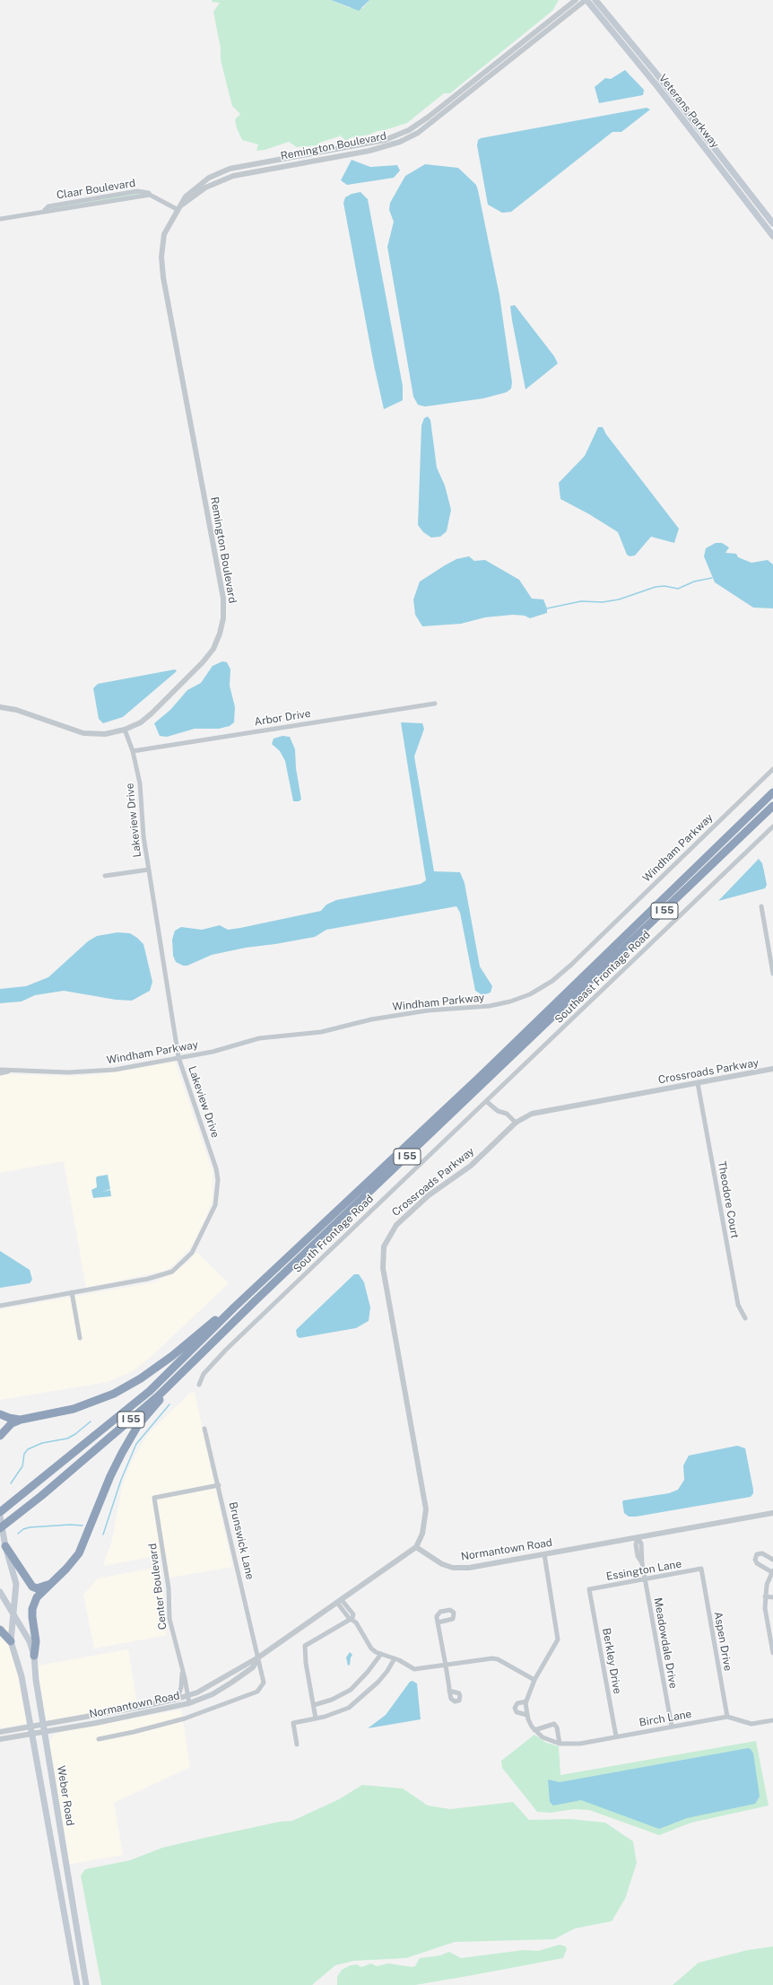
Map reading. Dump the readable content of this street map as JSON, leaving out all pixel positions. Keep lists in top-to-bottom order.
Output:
{
  "streets": {
    "highway": ["I 55"],
    "main road": ["Veterans Parkway", "Weber Road"],
    "street": [
      "Remington Boulevard",
      "Claar Boulevard",
      "Arbor Drive",
      "Lakeview Drive",
      "Windham Parkway",
      "Southeast Frontage Road",
      "Crossroads Parkway",
      "Theodore Court",
      "South Frontage Road",
      "Brunswick Lane",
      "Normantown Road",
      "Essington Lane",
      "Center Boulevard",
      "Aspen Drive",
      "Meadowdale Drive",
      "Berkley Drive",
      "Birch Lane"
    ]
  },
  "crossings": [
    ["Veterans Parkway", "Remington Boulevard"],
    ["Remington Boulevard", "Claar Boulevard"],
    ["Remington Boulevard", "Lakeview Drive"],
    ["Arbor Drive", "Lakeview Drive"],
    ["Lakeview Drive", "Windham Parkway"],
    ["Southeast Frontage Road", "South Frontage Road"],
    ["Crossroads Parkway", "Theodore Court"],
    ["Crossroads Parkway", "Normantown Road"],
    ["Brunswick Lane", "Normantown Road"],
    ["Brunswick Lane", "Center Boulevard"],
    ["Normantown Road", "Center Boulevard"],
    ["Normantown Road", "Meadowdale Drive"],
    ["Normantown Road", "Weber Road"],
    ["Essington Lane", "Aspen Drive"],
    ["Essington Lane", "Meadowdale Drive"],
    ["Essington Lane", "Berkley Drive"],
    ["Aspen Drive", "Birch Lane"],
    ["Meadowdale Drive", "Birch Lane"],
    ["Berkley Drive", "Birch Lane"]
  ]
}
